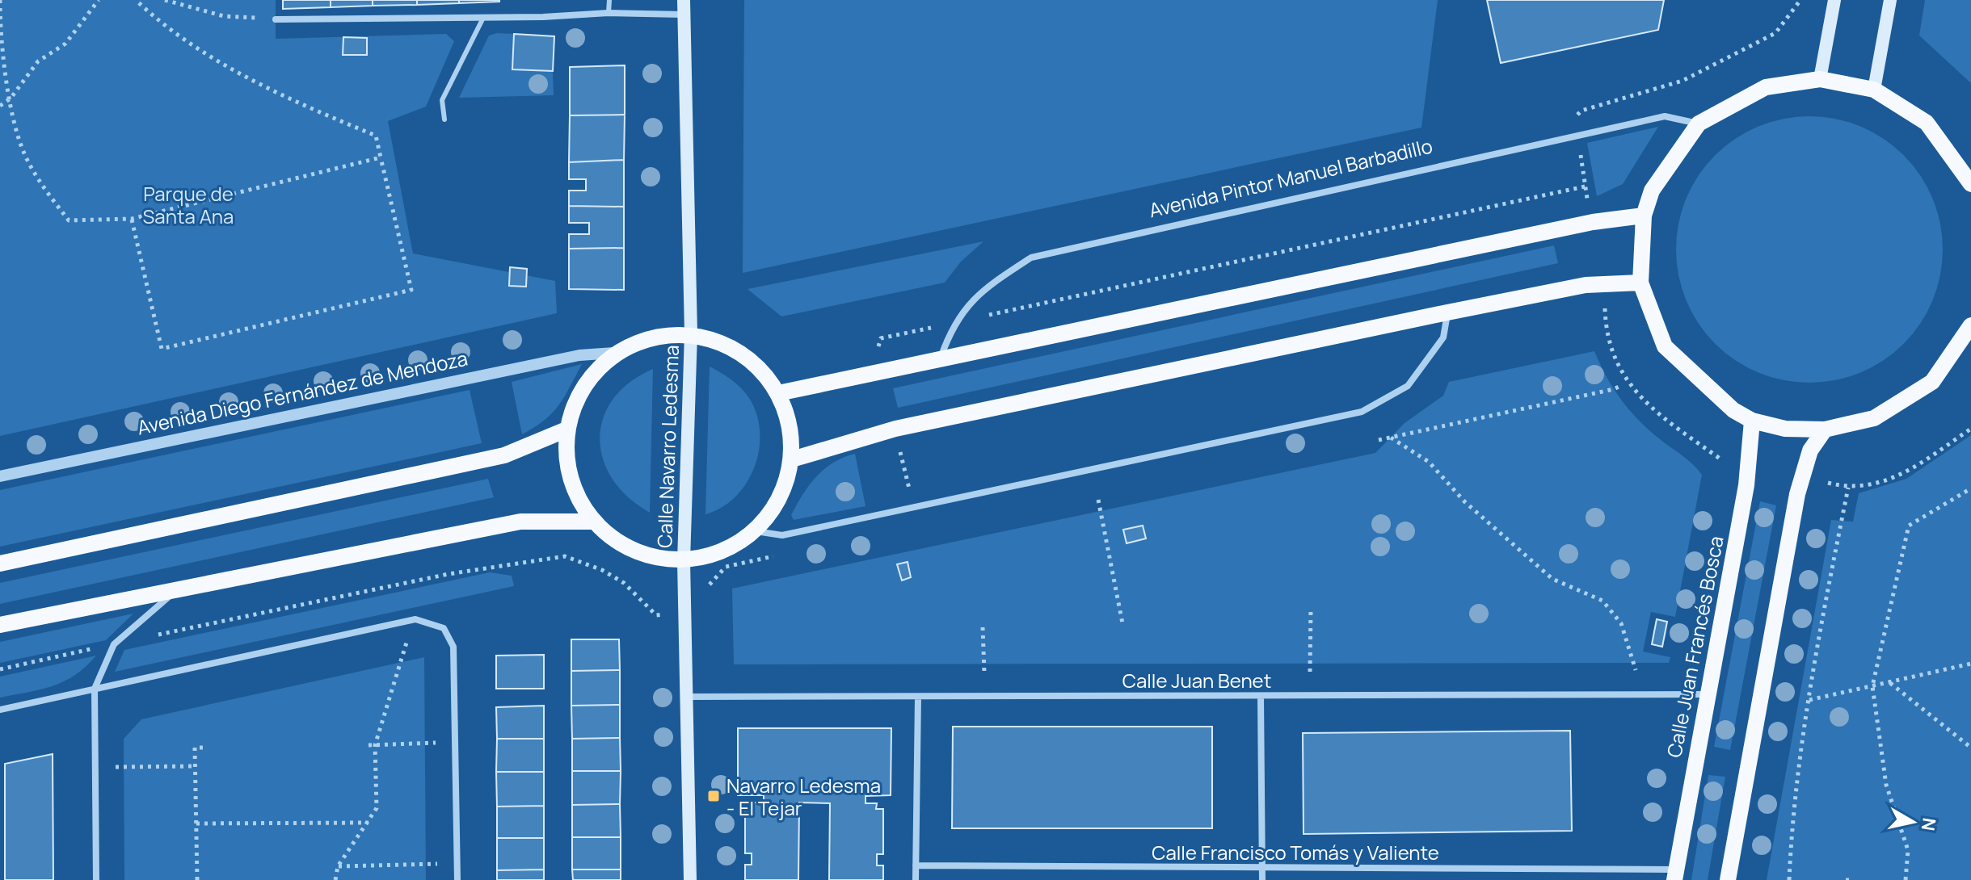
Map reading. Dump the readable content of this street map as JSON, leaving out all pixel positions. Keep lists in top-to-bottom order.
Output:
{
  "streets": {
    "main road": ["Calle Navarro Ledesma", "Calle Juan Francés Bosca"],
    "street": [
      "Avenida Pintor Manuel Barbadillo",
      "Avenida Diego Fernández de Mendoza",
      "Calle Juan Benet",
      "Calle Francisco Tomás y Valiente"
    ]
  },
  "crossings": [
    ["Calle Navarro Ledesma", "Calle Juan Benet"],
    ["Calle Juan Francés Bosca", "Calle Juan Benet"],
    ["Calle Juan Francés Bosca", "Calle Francisco Tomás y Valiente"]
  ],
  "parks": ["Parque de Santa Ana"],
  "places": {
    "transit": ["Navarro Ledesma - El Tejar"]
  },
  "north": "right"
}
